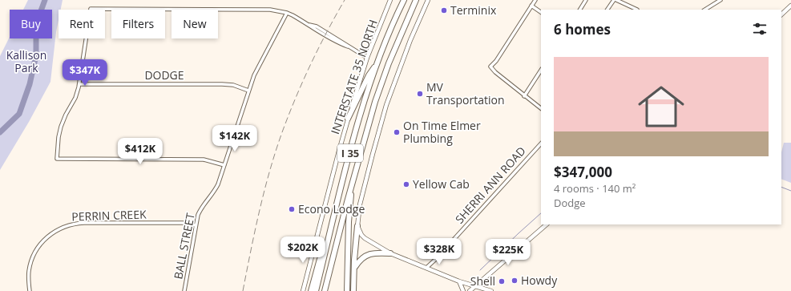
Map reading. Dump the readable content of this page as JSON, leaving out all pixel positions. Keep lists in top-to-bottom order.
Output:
{
  "streets": {
    "highway": ["I 35"],
    "main road": ["INTERSTATE 35 NORTH"],
    "street": [
      "DODGE",
      "SHERRI ANN ROAD",
      "PERRIN CREEK",
      "BALL STREET"
    ]
  },
  "crossings": [
    ["DODGE", "BALL STREET"],
    ["PERRIN CREEK", "BALL STREET"]
  ],
  "parks": ["Kallison Park"],
  "places": [
    "Terminix",
    "MV Transportation",
    "On Time Elmer Plumbing",
    "Yellow Cab",
    "Econo Lodge",
    "Howdy",
    "Shell"
  ],
  "page": {
    "chip": [
      "Buy",
      "Rent",
      "Filters",
      "New"
    ],
    "heading": "6 homes",
    "list": [
      {
        "name": "$347,000",
        "note": "4 rooms · 140 m² · Dodge"
      }
    ],
    "price": [
      "$347K",
      "$142K",
      "$412K",
      "$202K",
      "$328K",
      "$225K"
    ]
  }
}
